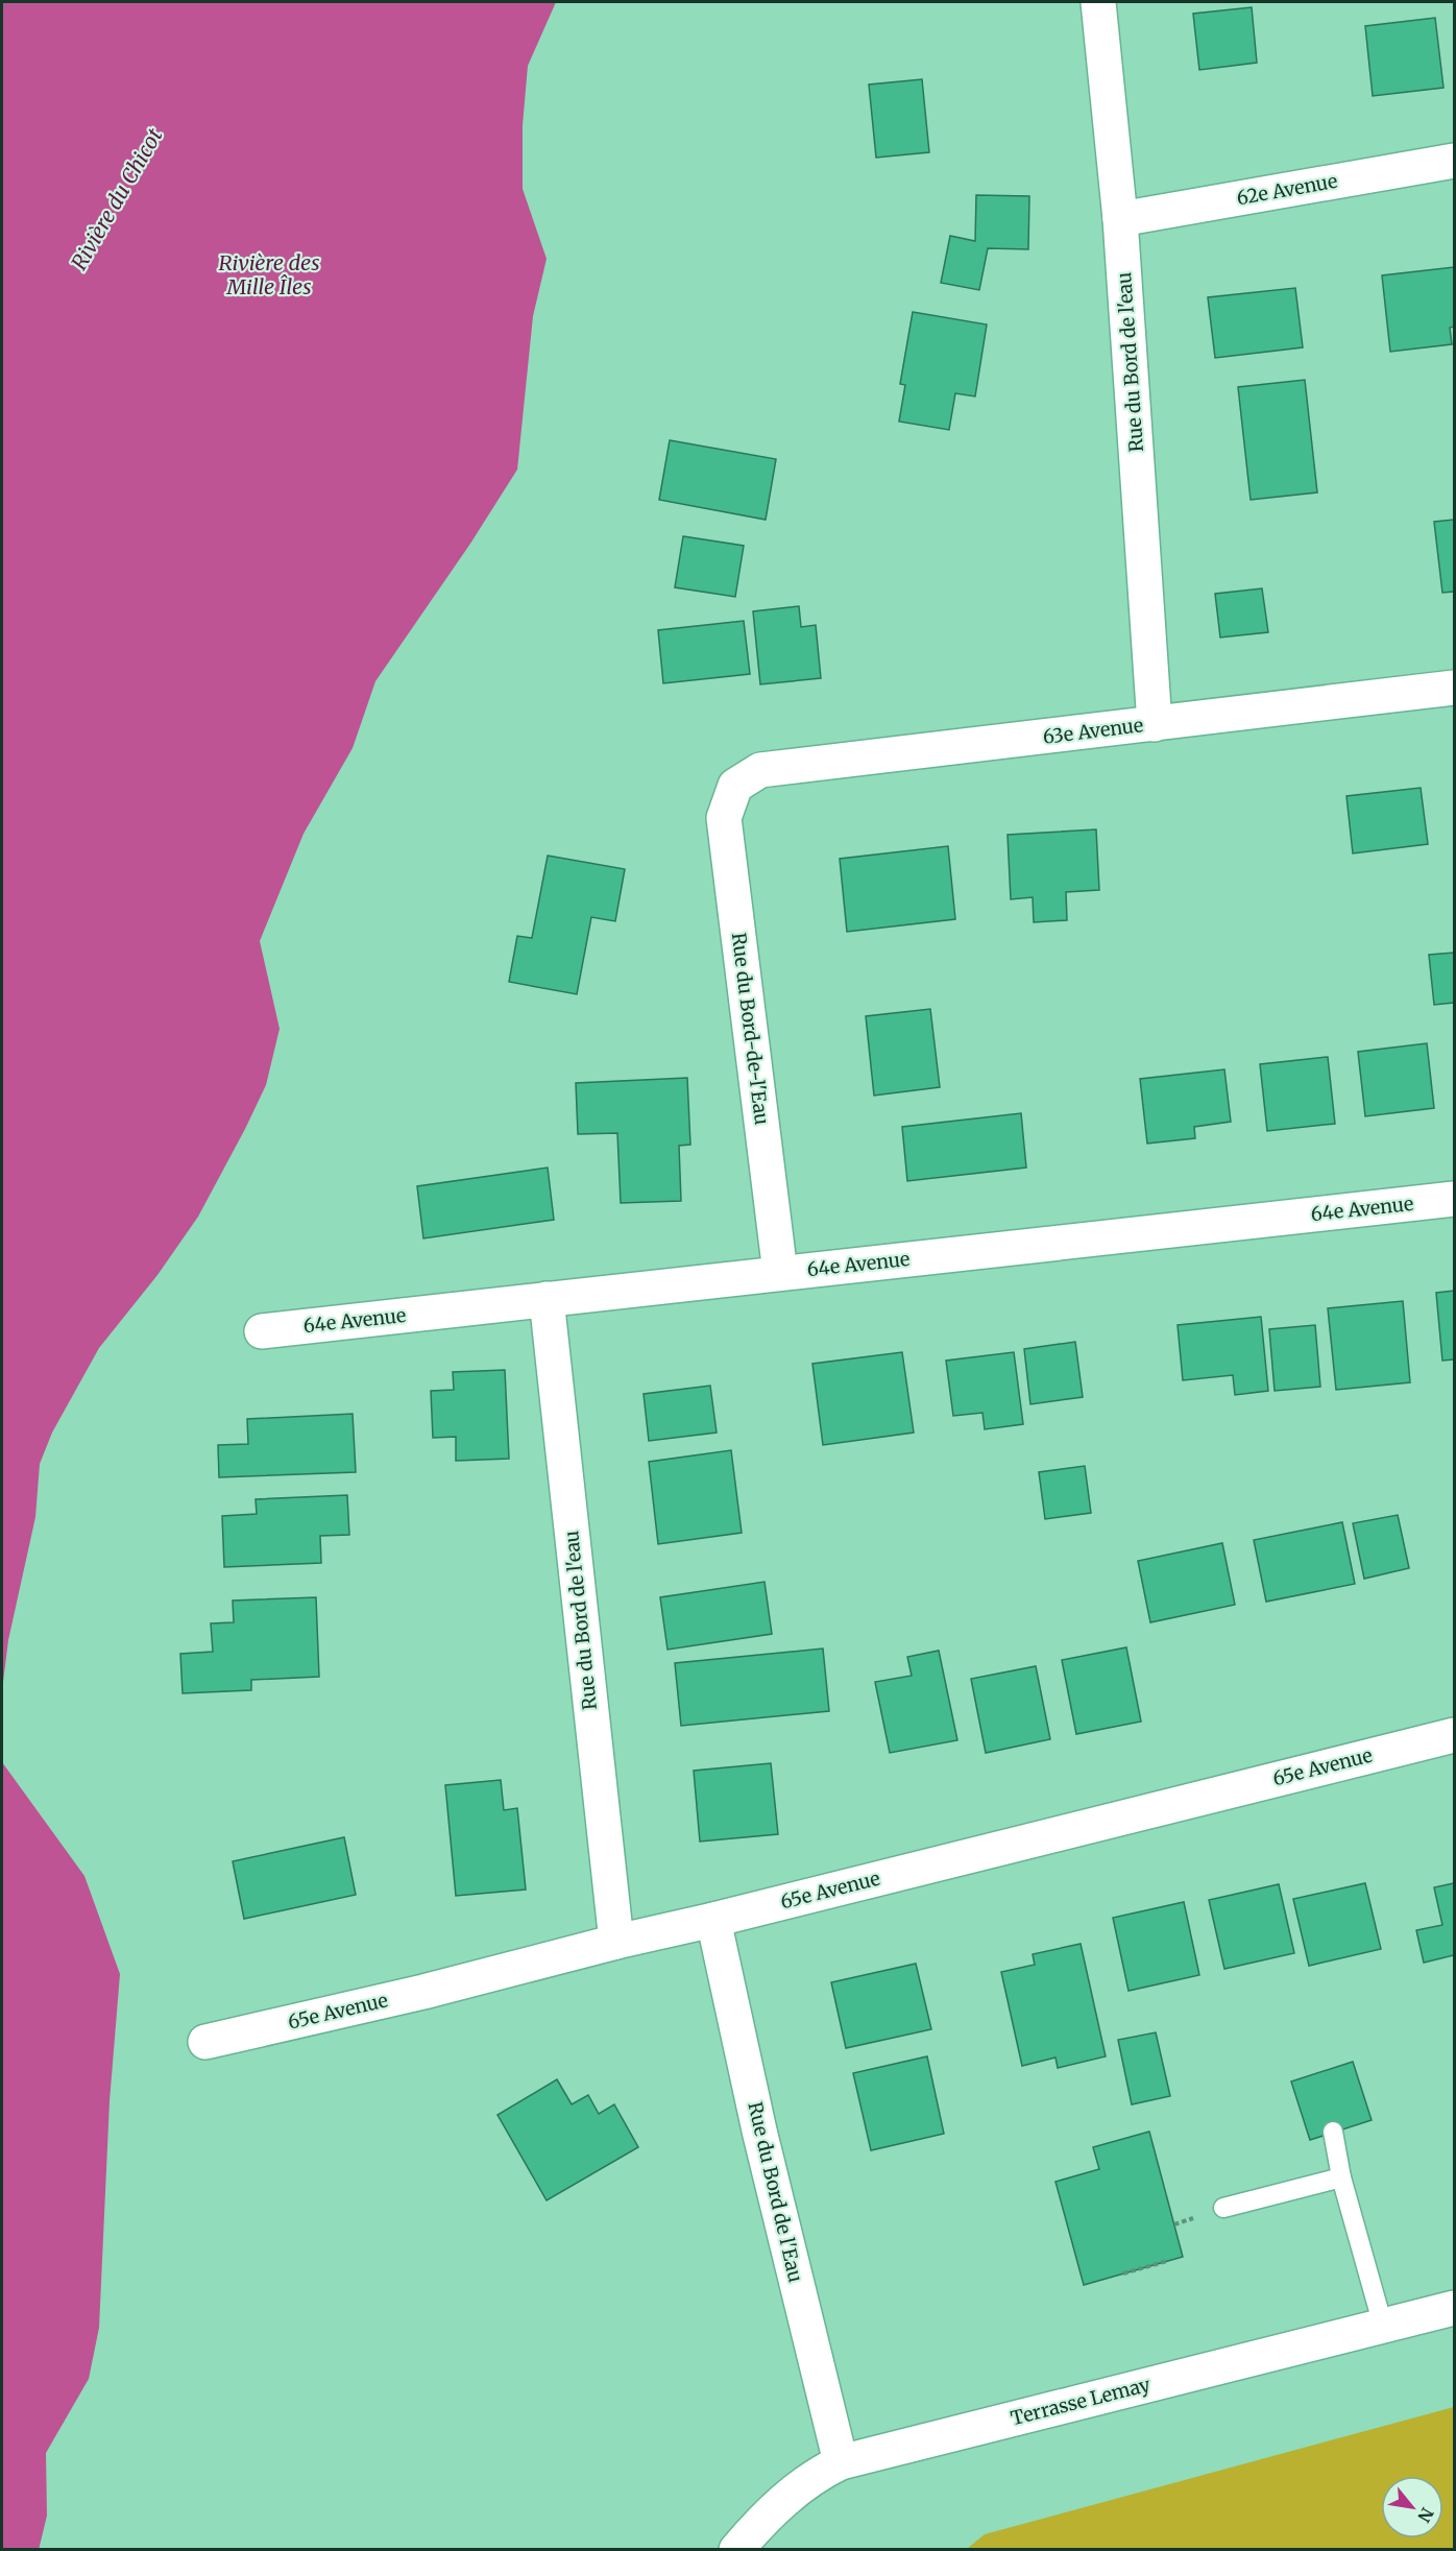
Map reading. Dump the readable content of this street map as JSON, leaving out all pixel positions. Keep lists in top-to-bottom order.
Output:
{
  "streets": {
    "street": [
      "62e Avenue",
      "Rue du Bord de l'eau",
      "63e Avenue",
      "Rue du Bord-de-l'Eau",
      "64e Avenue",
      "65e Avenue",
      "Rue du Bord de l'Eau",
      "Terrasse Lemay"
    ]
  },
  "crossings": [
    ["62e Avenue", "Rue du Bord de l'eau"],
    ["Rue du Bord de l'eau", "63e Avenue"],
    ["Rue du Bord de l'eau", "64e Avenue"],
    ["Rue du Bord de l'eau", "65e Avenue"],
    ["63e Avenue", "Rue du Bord-de-l'Eau"],
    ["Rue du Bord-de-l'Eau", "64e Avenue"],
    ["65e Avenue", "Rue du Bord de l'Eau"],
    ["Rue du Bord de l'Eau", "Terrasse Lemay"]
  ],
  "water": ["Rivière du Chicot", "Rivière des Mille Îles"],
  "north": "bottom right"
}
